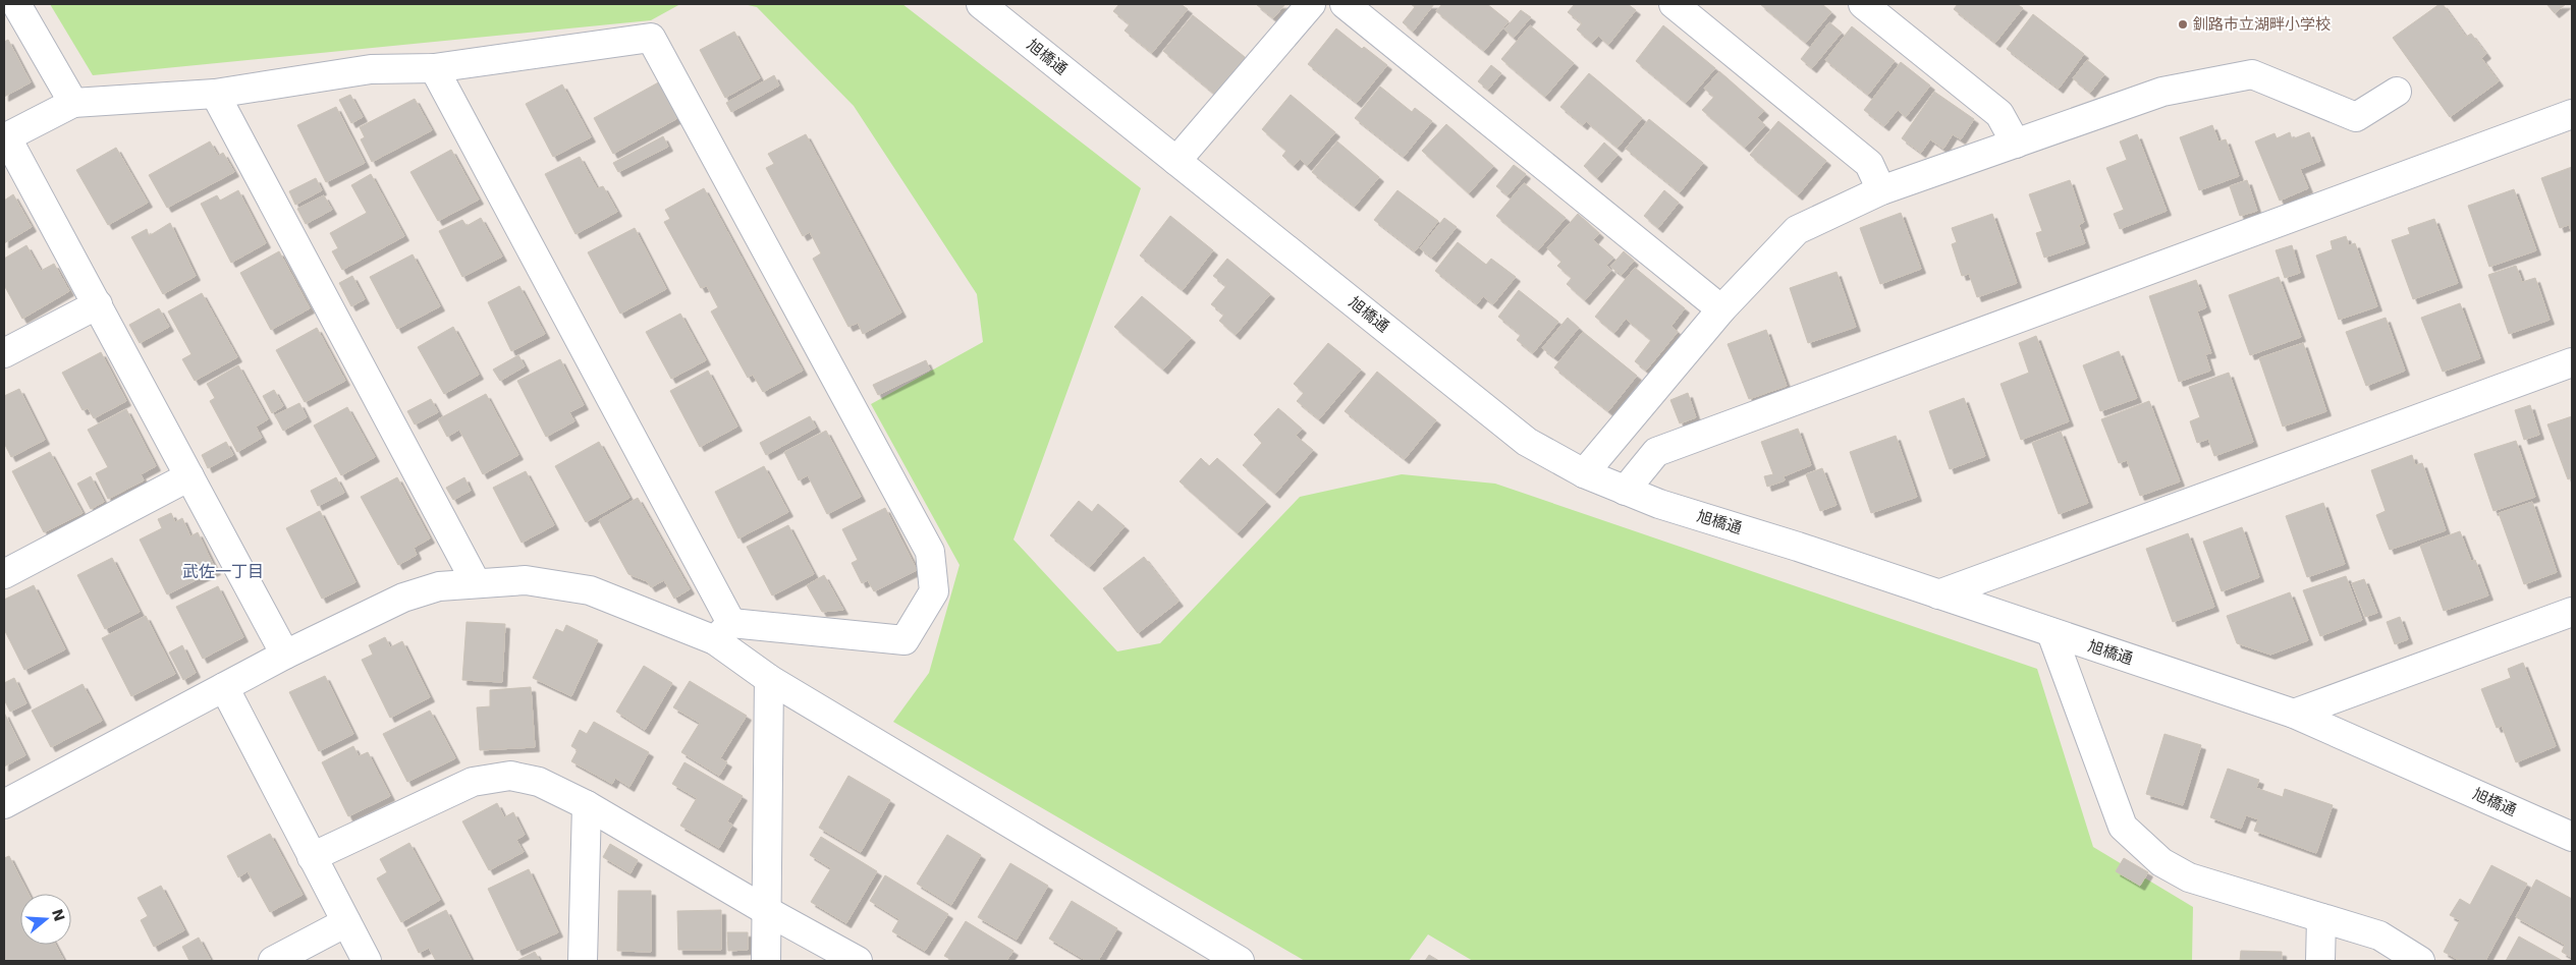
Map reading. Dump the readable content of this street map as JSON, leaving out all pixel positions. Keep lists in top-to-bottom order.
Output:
{
  "streets": {
    "street": ["旭橋通"]
  },
  "districts": ["武佐一丁目"],
  "places": ["釧路市立湖畔小学校"],
  "north": "right"
}
